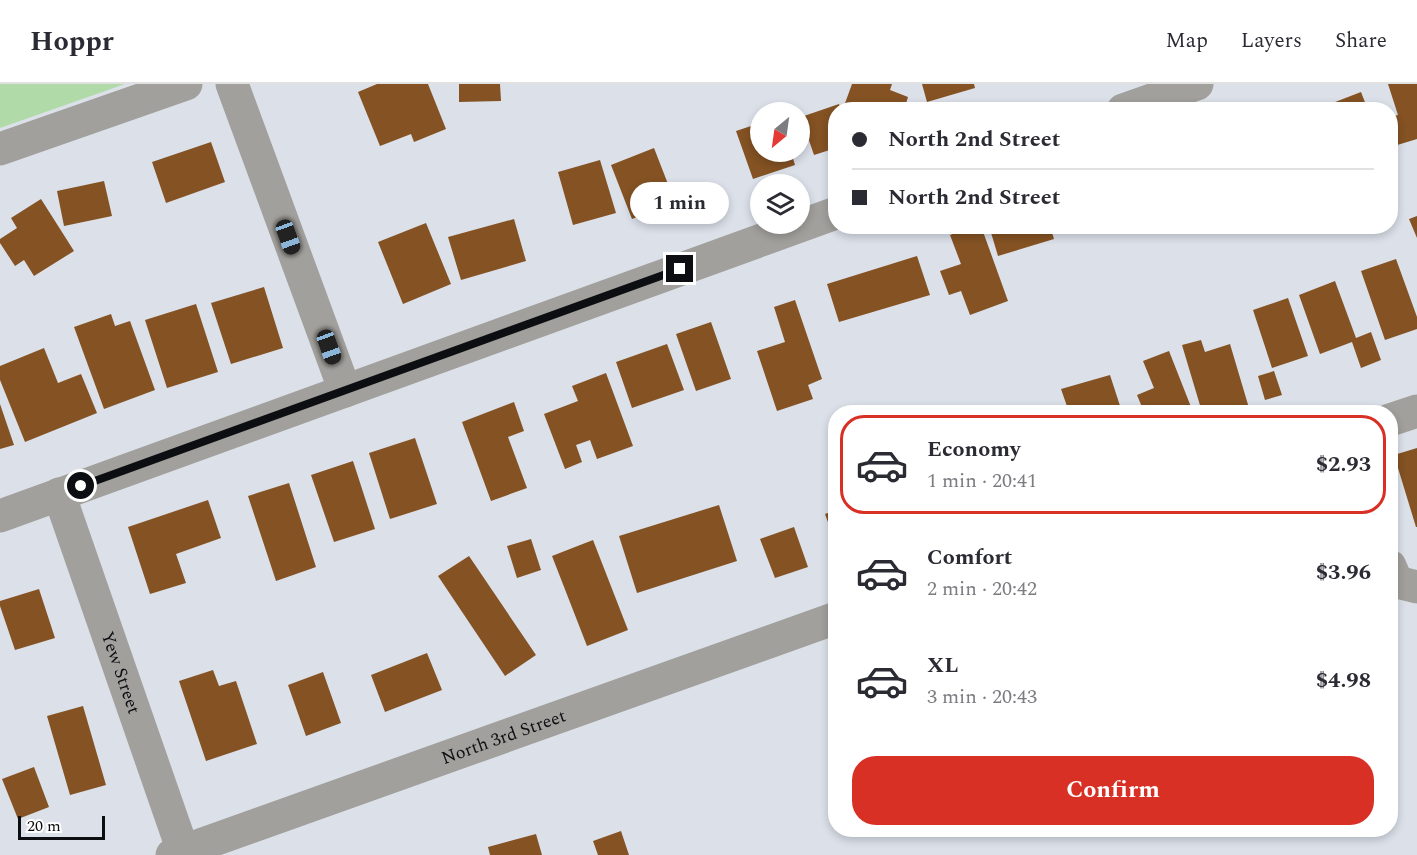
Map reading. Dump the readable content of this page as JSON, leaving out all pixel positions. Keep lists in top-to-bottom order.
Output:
{
  "streets": {
    "street": ["Yew Street", "North 3rd Street"]
  },
  "crossings": [
    ["Yew Street", "North 3rd Street"]
  ],
  "scale_bar": "20 m",
  "north": "bottom left",
  "page": {
    "header": "Hoppr",
    "nav": ["Map", "Layers", "Share"],
    "banner": ["North 2nd Street", "North 2nd Street"],
    "bubble": "1 min",
    "list": [
      {
        "name": "Economy",
        "note": "1 min · 20:41",
        "value": "$2.93"
      },
      {
        "name": "Comfort",
        "note": "2 min · 20:42",
        "value": "$3.96"
      },
      {
        "name": "XL",
        "note": "3 min · 20:43",
        "value": "$4.98"
      }
    ],
    "buttons": "Confirm",
    "scale": "20 m"
  }
}
